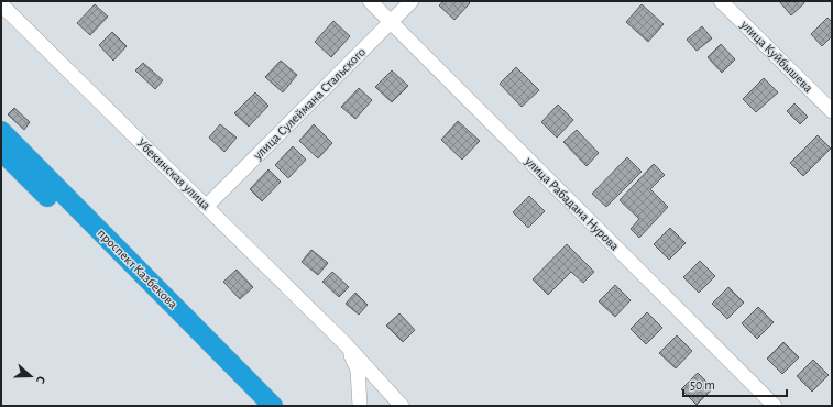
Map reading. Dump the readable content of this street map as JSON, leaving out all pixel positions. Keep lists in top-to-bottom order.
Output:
{
  "streets": {
    "highway": ["проспект Казбекова"],
    "street": [
      "улица Куйбышева",
      "улица Сулеймана Стальского",
      "Убекинская улица",
      "улица Рабадана Нурова"
    ]
  },
  "crossings": [
    ["улица Сулеймана Стальского", "Убекинская улица"],
    ["улица Сулеймана Стальского", "улица Рабадана Нурова"]
  ],
  "scale_bar": "50 m",
  "north": "right"
}
